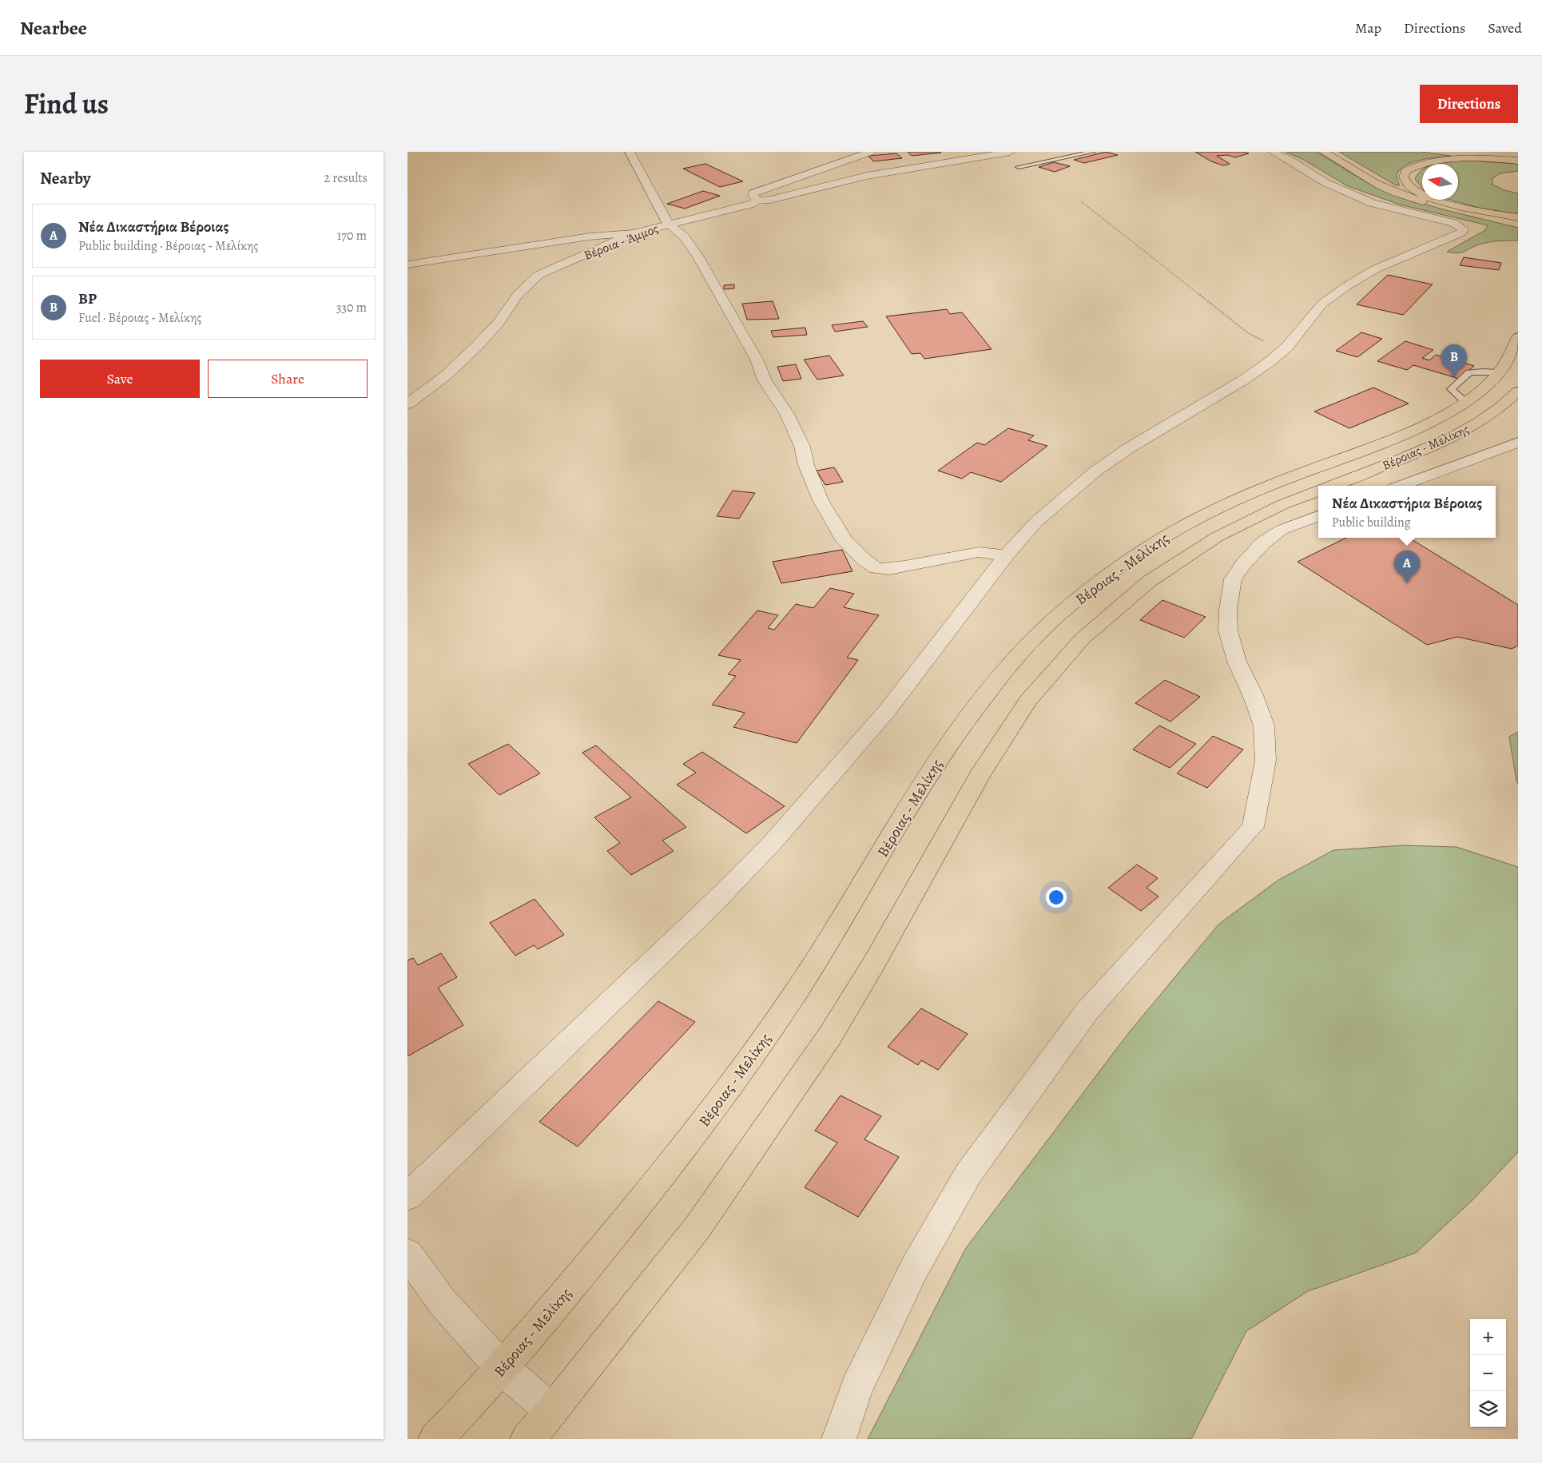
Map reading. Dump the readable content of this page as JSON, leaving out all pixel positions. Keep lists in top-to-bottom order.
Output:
{
  "streets": {
    "main road": ["Βέροιας - Μελίκης"],
    "street": ["Βέροια - Άμμος"]
  },
  "north": "left",
  "page": {
    "header": "Nearbee",
    "nav": ["Map", "Directions", "Saved"],
    "title": "Find us",
    "buttons": [
      "Directions",
      ["Save", "Share"]
    ],
    "heading": ["Nearby", "2 results"],
    "list": [
      {
        "mark": "A",
        "name": "Νέα Δικαστήρια Βέροιας",
        "note": "Public building · Βέροιας - Μελίκης",
        "value": "170 m"
      },
      {
        "mark": "B",
        "name": "BP",
        "note": "Fuel · Βέροιας - Μελίκης",
        "value": "330 m"
      }
    ],
    "pins": ["B", "A"],
    "popup": ["Νέα Δικαστήρια Βέροιας", "Public building"],
    "map_buttons": ["+", "−"]
  }
}
